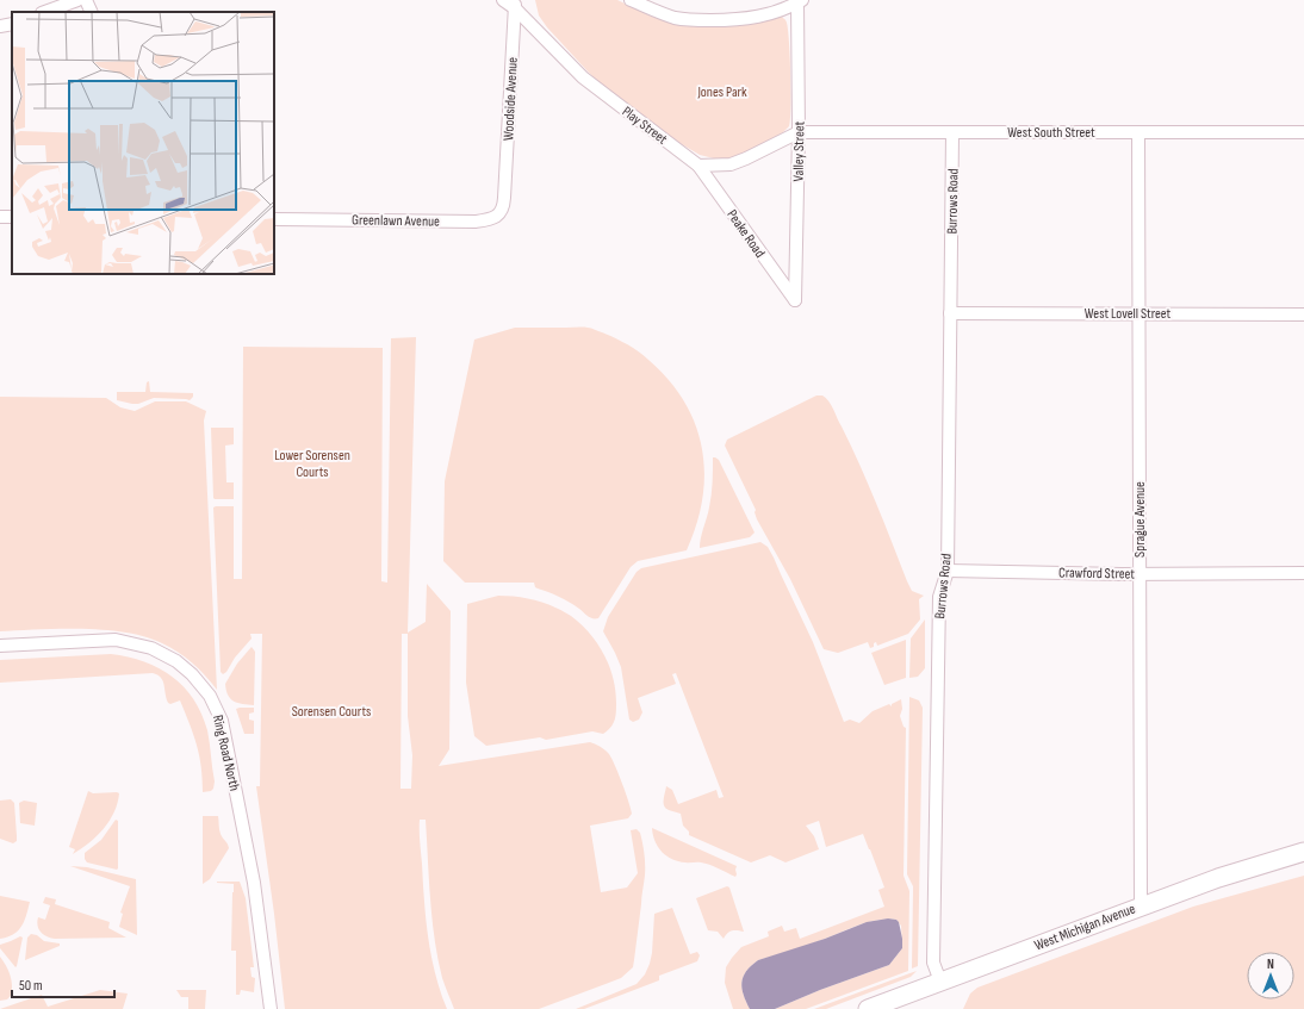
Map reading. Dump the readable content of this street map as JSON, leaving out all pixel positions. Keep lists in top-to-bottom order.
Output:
{
  "streets": {
    "street": [
      "Woodside Avenue",
      "Play Street",
      "West South Street",
      "Valley Street",
      "Burrows Road",
      "Greenlawn Avenue",
      "Peake Road",
      "West Lovell Street",
      "Sprague Avenue",
      "Crawford Street",
      "Ring Road North",
      "West Michigan Avenue"
    ]
  },
  "crossings": [
    ["Woodside Avenue", "Play Street"],
    ["Woodside Avenue", "Greenlawn Avenue"],
    ["Play Street", "Peake Road"],
    ["West South Street", "Valley Street"],
    ["West South Street", "Burrows Road"],
    ["West South Street", "Sprague Avenue"],
    ["Valley Street", "Peake Road"],
    ["Burrows Road", "West Lovell Street"],
    ["Burrows Road", "Crawford Street"],
    ["Burrows Road", "West Michigan Avenue"],
    ["West Lovell Street", "Sprague Avenue"],
    ["Sprague Avenue", "Crawford Street"],
    ["Sprague Avenue", "West Michigan Avenue"]
  ],
  "parks": ["Jones Park", "Lower Sorensen Courts", "Sorensen Courts"],
  "scale_bar": "50 m",
  "north": "top"
}
